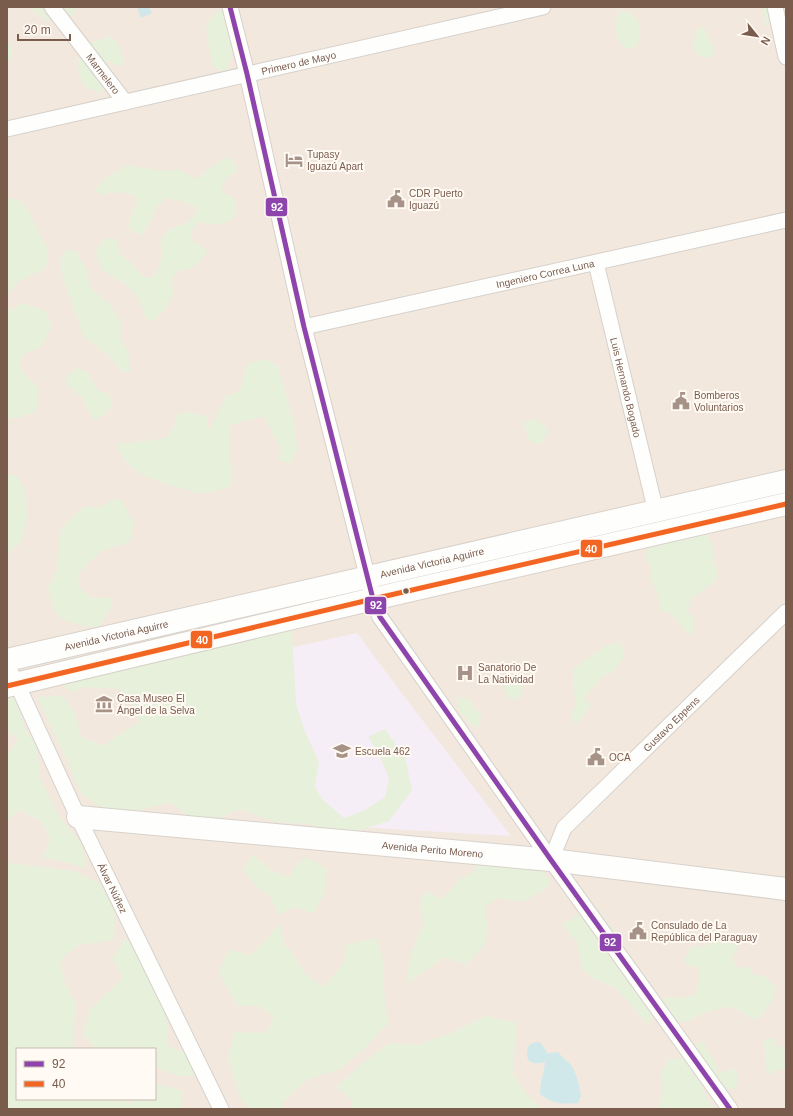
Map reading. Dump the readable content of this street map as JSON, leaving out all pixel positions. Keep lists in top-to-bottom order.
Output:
{
  "streets": {
    "main road": ["Avenida Victoria Aguirre", "Avenida Perito Moreno"],
    "street": [
      "Primero de Mayo",
      "Marmelero",
      "Ingeniero Correa Luna",
      "Luis Hernando Bogado",
      "Gustavo Eppens",
      "Álvar Núñez"
    ]
  },
  "crossings": [
    ["Primero de Mayo", "Marmelero"],
    ["Ingeniero Correa Luna", "Luis Hernando Bogado"],
    ["Luis Hernando Bogado", "Avenida Victoria Aguirre"],
    ["Gustavo Eppens", "Avenida Perito Moreno"],
    ["Avenida Perito Moreno", "Álvar Núñez"]
  ],
  "places": {
    "hotel": ["Tupasy Iguazú Apart"],
    "public building": [
      "CDR Puerto Iguazú",
      "Bomberos Voluntarios",
      "OCA",
      "Consulado de La República del Paraguay"
    ],
    "hospital": ["Sanatorio De La Natividad"],
    "museum": ["Casa Museo El Ángel de la Selva"],
    "school or university": ["Escuela 462"]
  },
  "lines": ["transit line 92", "transit line 40"],
  "legend": ["92", "40"],
  "scale_bar": "20 m",
  "north": "bottom right"
}
